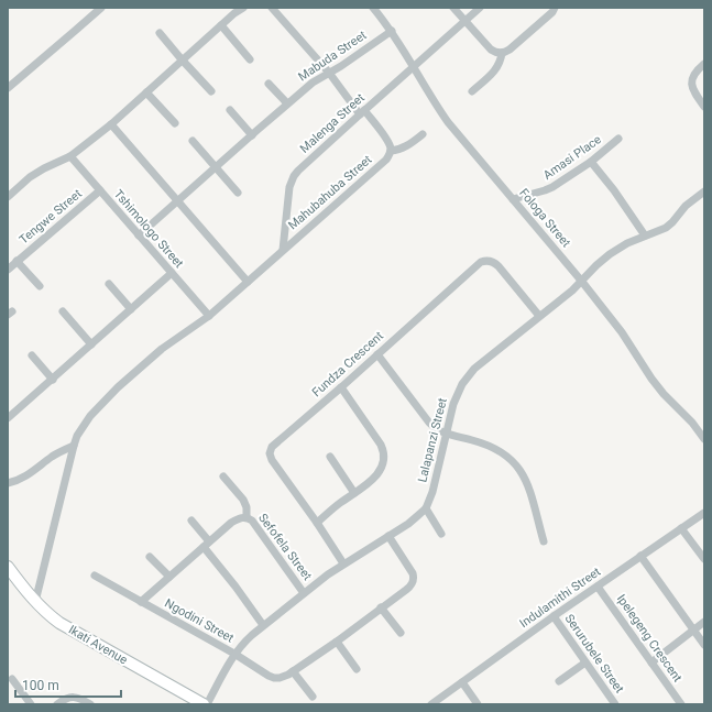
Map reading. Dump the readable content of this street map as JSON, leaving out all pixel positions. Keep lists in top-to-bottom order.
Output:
{
  "streets": {
    "street": [
      "Mabuda Street",
      "Malenga Street",
      "Amasi Place",
      "Mahubahuba Street",
      "Tengwe Street",
      "Fologa Street",
      "Tshimologo Street",
      "Fundza Crescent",
      "Lalapanzi Street",
      "Sefofela Street",
      "Indulamithi Street",
      "Ngodini Street",
      "Ipelegeng Crescent",
      "Ikati Avenue",
      "Serurubele Street"
    ]
  },
  "crossings": [
    ["Mabuda Street", "Fologa Street"],
    ["Mabuda Street", "Tshimologo Street"],
    ["Malenga Street", "Mahubahuba Street"],
    ["Malenga Street", "Fologa Street"],
    ["Amasi Place", "Fologa Street"],
    ["Tengwe Street", "Tshimologo Street"],
    ["Fologa Street", "Lalapanzi Street"],
    ["Fundza Crescent", "Lalapanzi Street"],
    ["Sefofela Street", "Ngodini Street"],
    ["Indulamithi Street", "Ipelegeng Crescent"],
    ["Indulamithi Street", "Serurubele Street"]
  ],
  "scale_bar": "100 m"
}
